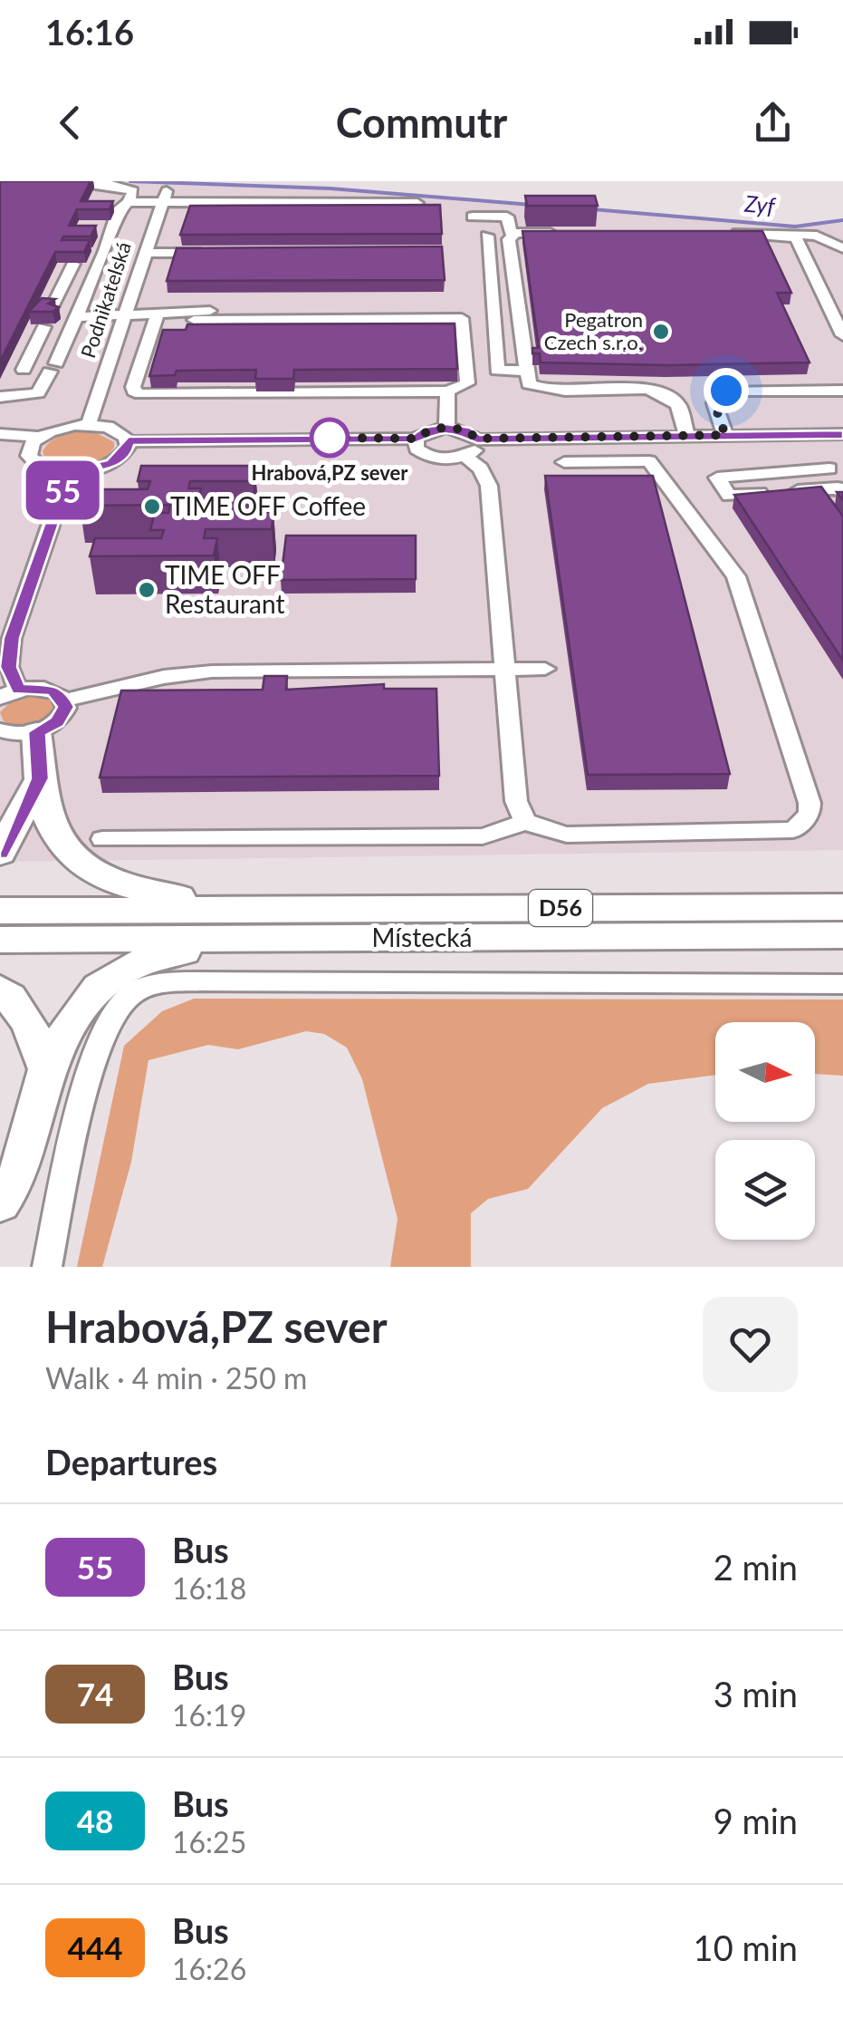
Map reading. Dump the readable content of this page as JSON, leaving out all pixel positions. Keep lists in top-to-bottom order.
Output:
{
  "streets": {
    "highway": ["D56", "Místecká"],
    "street": ["Podnikatelská"]
  },
  "water": ["Zyf"],
  "places": [
    "Pegatron Czech s.r.o.",
    "Hrabová,PZ sever",
    "TIME OFF Coffee",
    "TIME OFF Restaurant"
  ],
  "lines": ["bus line 55"],
  "north": "right",
  "page": {
    "status": "16:16",
    "header": "Commutr",
    "on_map": "55",
    "heading": [
      ["Hrabová,PZ sever", "Walk · 4 min · 250 m"],
      "Departures"
    ],
    "list": [
      {
        "mark": "55",
        "name": "Bus",
        "note": "16:18",
        "value": "2 min"
      },
      {
        "mark": "74",
        "name": "Bus",
        "note": "16:19",
        "value": "3 min"
      },
      {
        "mark": "48",
        "name": "Bus",
        "note": "16:25",
        "value": "9 min"
      },
      {
        "mark": "444",
        "name": "Bus",
        "note": "16:26",
        "value": "10 min"
      }
    ]
  }
}
